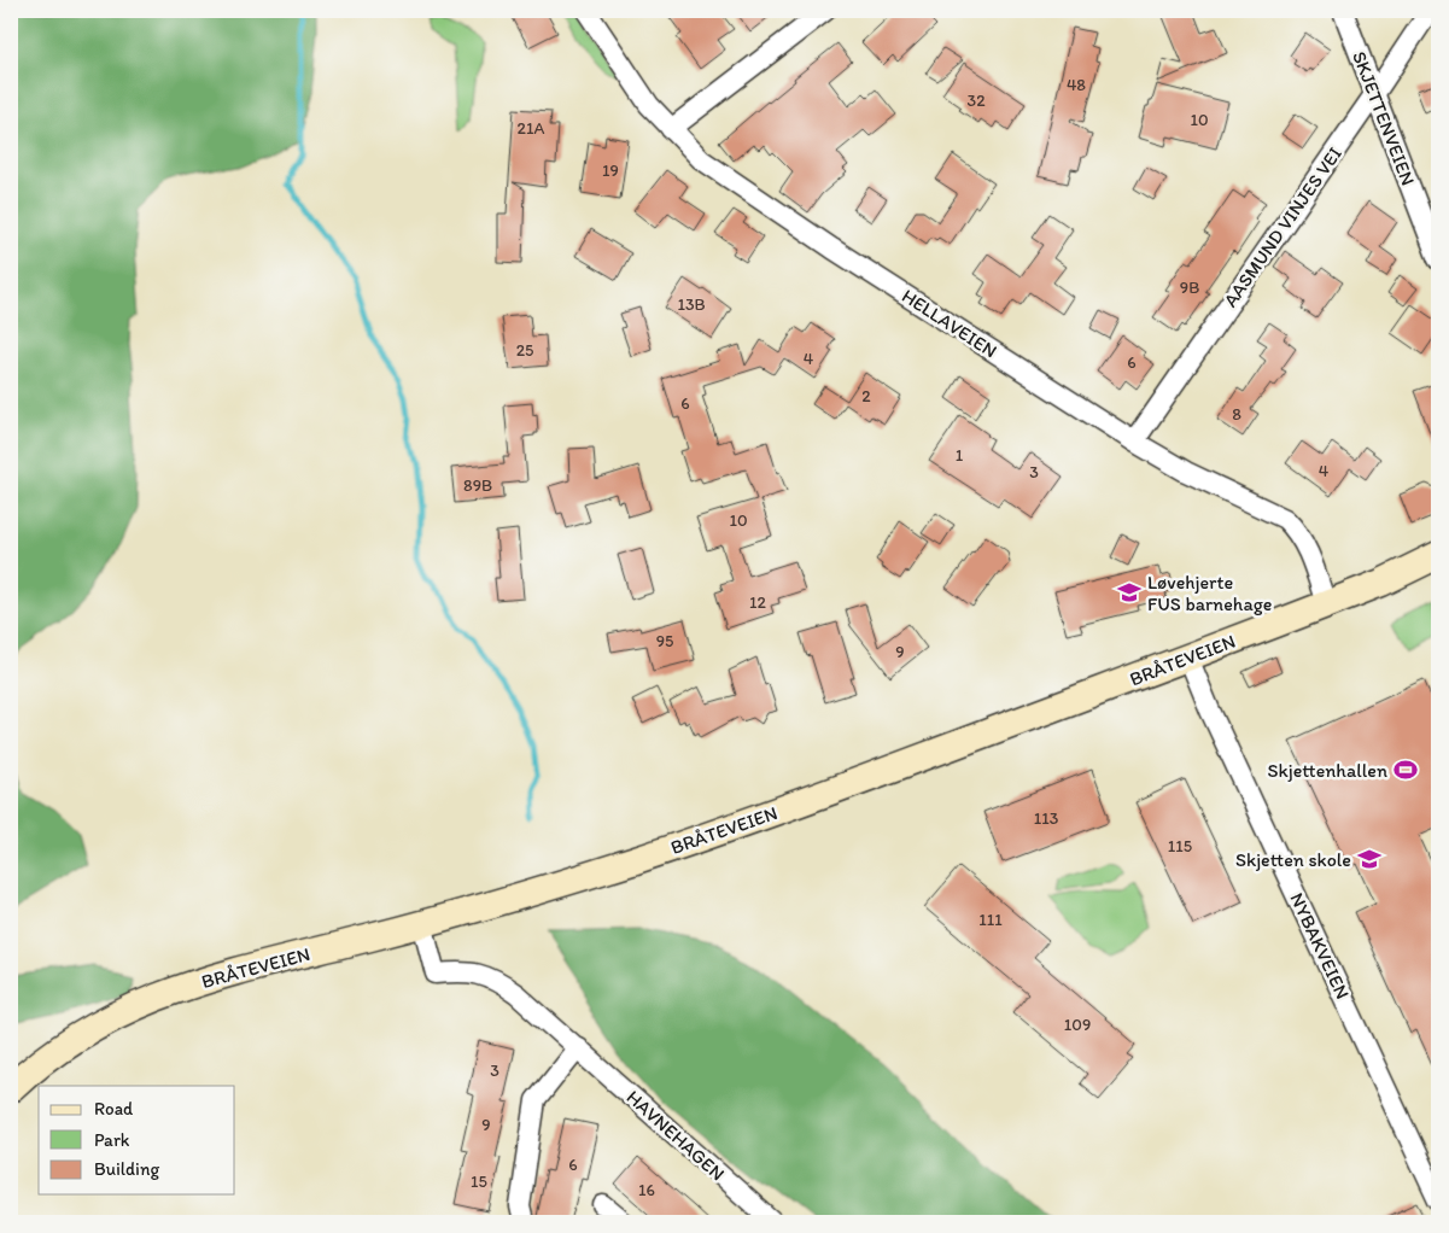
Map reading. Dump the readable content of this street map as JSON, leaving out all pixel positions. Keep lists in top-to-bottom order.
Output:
{
  "streets": {
    "main road": ["BRÅTEVEIEN"],
    "street": [
      "SKJETTENVEIEN",
      "AASMUND VINJES VEI",
      "HELLAVEIEN",
      "NYBAKVEIEN",
      "HAVNEHAGEN"
    ]
  },
  "crossings": [
    ["SKJETTENVEIEN", "AASMUND VINJES VEI"],
    ["AASMUND VINJES VEI", "HELLAVEIEN"],
    ["HELLAVEIEN", "BRÅTEVEIEN"],
    ["BRÅTEVEIEN", "NYBAKVEIEN"],
    ["BRÅTEVEIEN", "HAVNEHAGEN"]
  ],
  "places": {
    "school or university": ["Løvehjerte FUS barnehage", "Skjetten skole"],
    "sports": ["Skjettenhallen"]
  },
  "house_numbers": [
    "48",
    "32",
    "10",
    "21A",
    "19",
    "9B",
    "13B",
    "25",
    "4",
    "6",
    "2",
    "6",
    "8",
    "1",
    "4",
    "3",
    "89B",
    "10",
    "12",
    "95",
    "9",
    "113",
    "115",
    "111",
    "109",
    "3",
    "9",
    "6",
    "15",
    "16"
  ],
  "legend": ["Road", "Park", "Building"]
}
